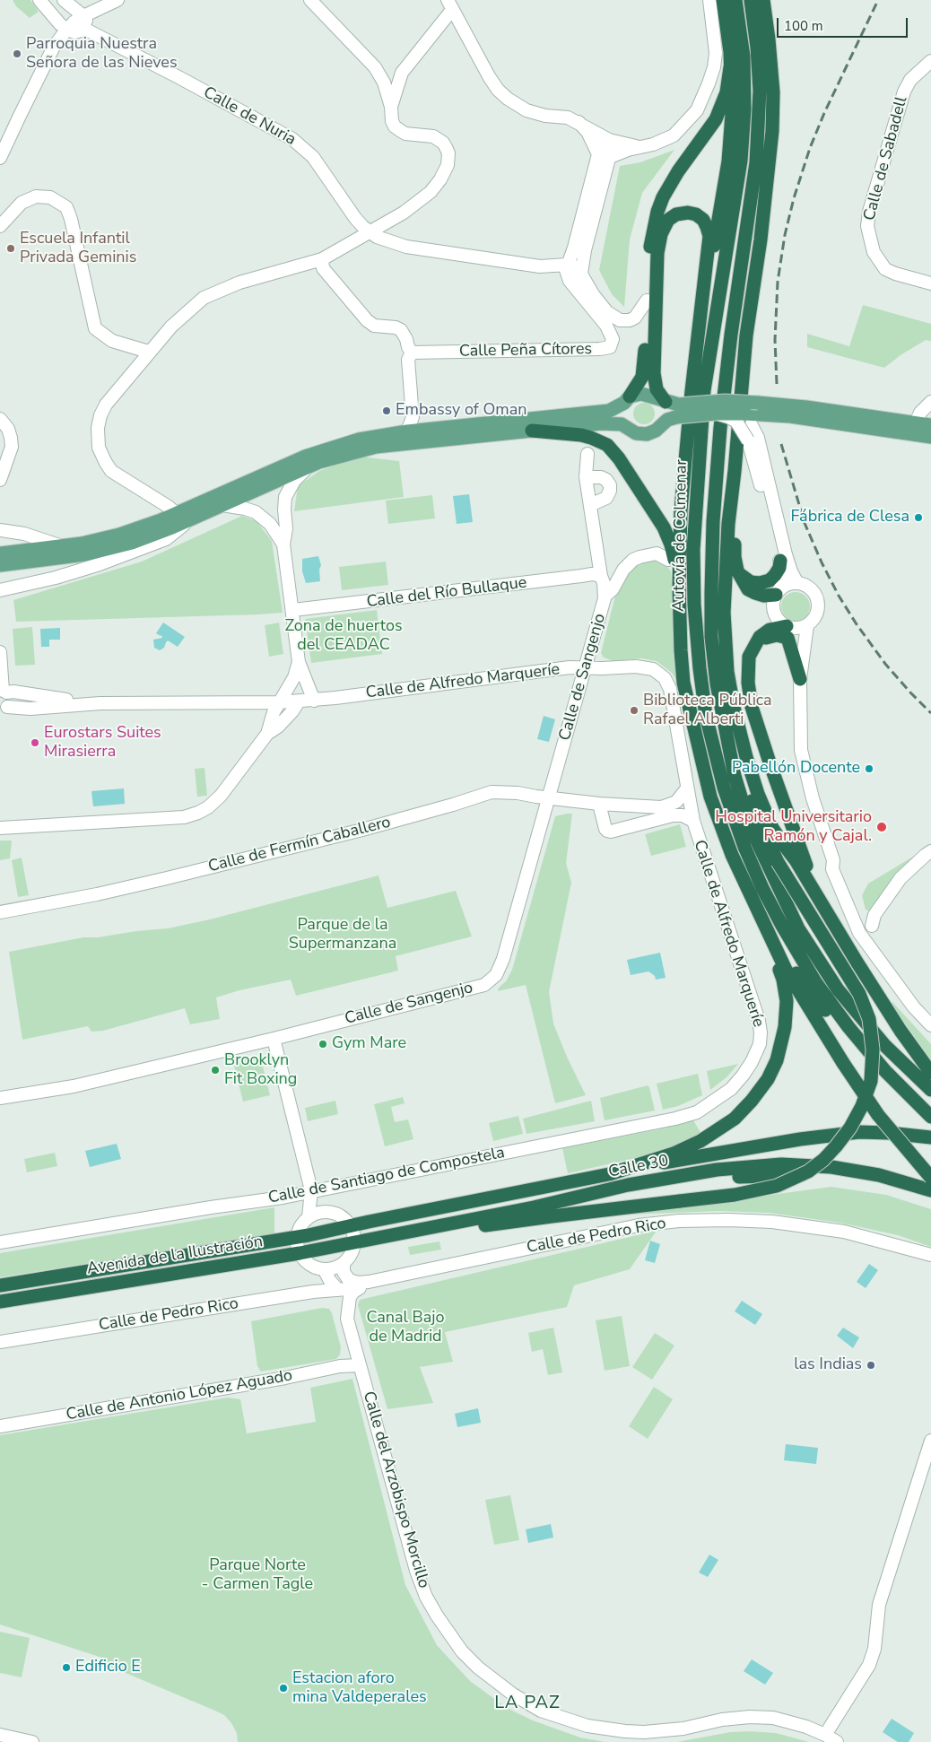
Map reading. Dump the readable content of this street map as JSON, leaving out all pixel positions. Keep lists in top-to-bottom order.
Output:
{
  "streets": {
    "highway": ["Autovía de Colmenar", "Calle 30", "Avenida de la Ilustración"],
    "street": [
      "Calle de Nuria",
      "Calle de Sabadell",
      "Calle Peña Cítores",
      "Calle del Río Bullaque",
      "Calle de Sangenjo",
      "Calle de Alfredo Marqueríe",
      "Calle de Fermín Caballero",
      "Calle de Santiago de Compostela",
      "Calle de Pedro Rico",
      "Calle de Antonio López Aguado",
      "Calle del Arzobispo Morcillo"
    ]
  },
  "crossings": [
    ["Calle del Río Bullaque", "Calle de Sangenjo"],
    ["Calle de Sangenjo", "Calle de Alfredo Marqueríe"],
    ["Calle de Sangenjo", "Calle de Fermín Caballero"],
    ["Calle de Alfredo Marqueríe", "Calle de Fermín Caballero"],
    ["Calle de Alfredo Marqueríe", "Calle de Santiago de Compostela"],
    ["Calle 30", "Avenida de la Ilustración"],
    ["Calle de Pedro Rico", "Calle del Arzobispo Morcillo"],
    ["Calle de Antonio López Aguado", "Calle del Arzobispo Morcillo"]
  ],
  "districts": ["LA PAZ"],
  "parks": [
    "Zona de huertos del CEADAC",
    "Parque de la Supermanzana",
    "Canal Bajo de Madrid",
    "Parque Norte - Carmen Tagle"
  ],
  "places": [
    "Parroquia Nuestra Señora de las Nieves",
    "Escuela Infantil Privada Geminis",
    "Embassy of Oman",
    "Fábrica de Clesa",
    "Biblioteca Pública Rafael Alberti",
    "Eurostars Suites Mirasierra",
    "Pabellón Docente",
    "Hospital Universitario Ramón y Cajal.",
    "Gym Mare",
    "Brooklyn Fit Boxing",
    "las Indias",
    "Edificio E",
    "Estacion aforo mina Valdeperales"
  ],
  "scale_bar": "100 m"
}
